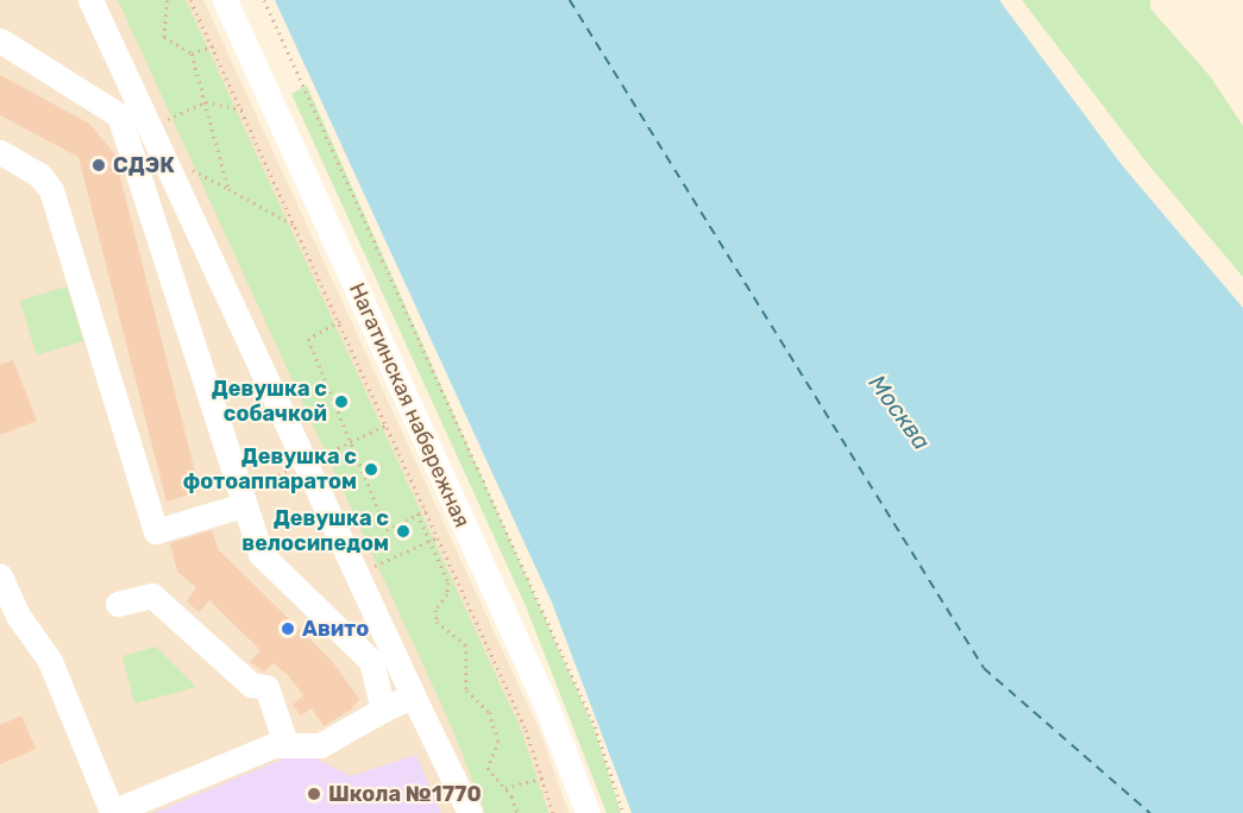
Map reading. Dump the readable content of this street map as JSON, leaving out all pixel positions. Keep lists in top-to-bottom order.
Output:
{
  "streets": {
    "street": ["Нагатинская набережная"]
  },
  "water": ["Москва"],
  "places": [
    "СДЭК",
    "Девушка с собачкой",
    "Девушка с фотоаппаратом",
    "Девушка с велосипедом",
    "Авито",
    "Школа №1770"
  ]
}
